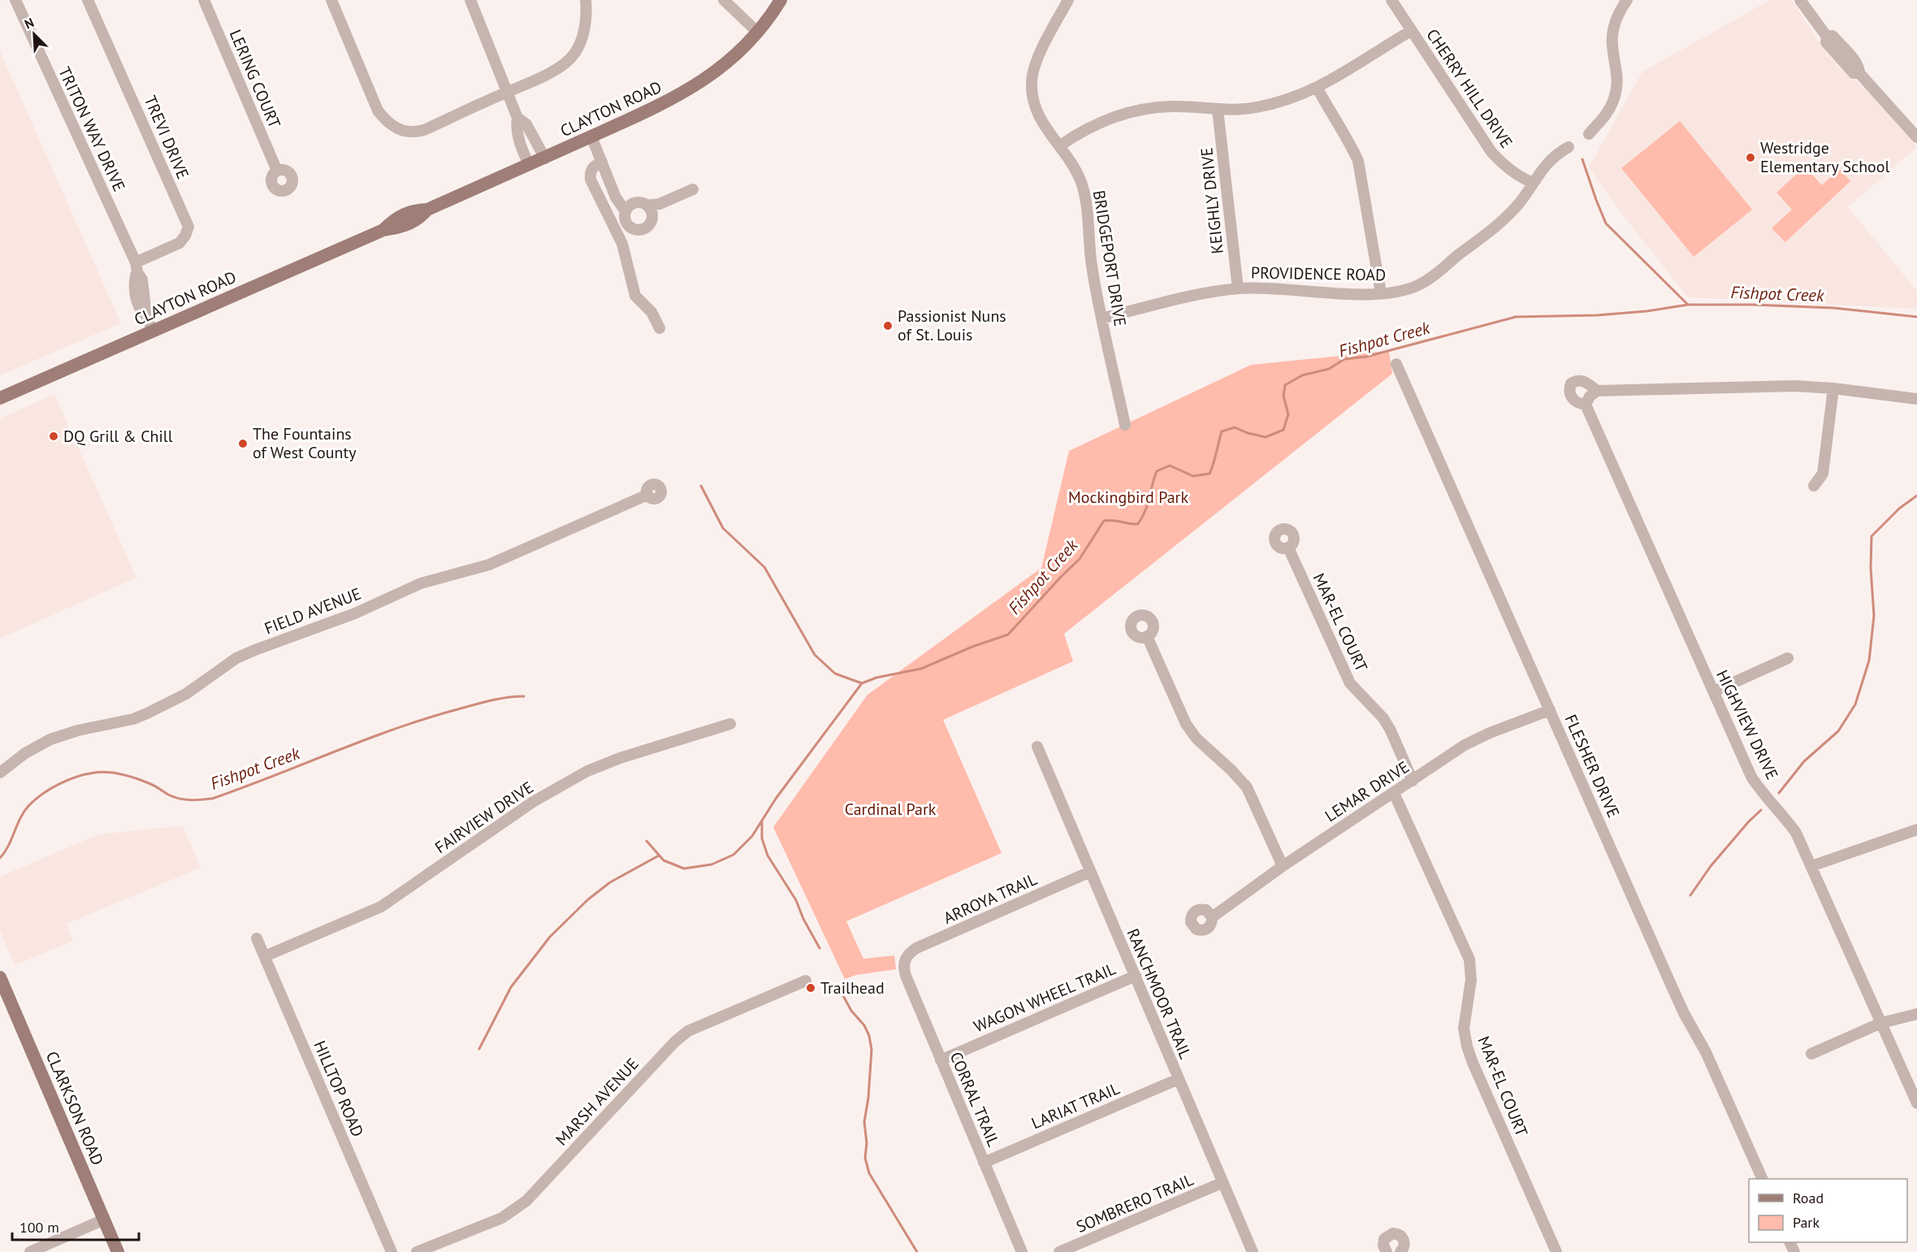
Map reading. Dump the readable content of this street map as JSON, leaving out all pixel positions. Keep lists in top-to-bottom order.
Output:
{
  "streets": {
    "main road": ["CLAYTON ROAD", "CLARKSON ROAD"],
    "street": [
      "LERING COURT",
      "CHERRY HILL DRIVE",
      "TRITON WAY DRIVE",
      "TREVI DRIVE",
      "KEIGHLY DRIVE",
      "BRIDGEPORT DRIVE",
      "PROVIDENCE ROAD",
      "FIELD AVENUE",
      "MAR-EL COURT",
      "HIGHVIEW DRIVE",
      "FLESHER DRIVE",
      "LEMAR DRIVE",
      "FAIRVIEW DRIVE",
      "ARROYA TRAIL",
      "RANCHMOOR TRAIL",
      "WAGON WHEEL TRAIL",
      "HILLTOP ROAD",
      "CORRAL TRAIL",
      "MARSH AVENUE",
      "LARIAT TRAIL",
      "SOMBRERO TRAIL"
    ]
  },
  "crossings": [
    ["CHERRY HILL DRIVE", "PROVIDENCE ROAD"],
    ["CLAYTON ROAD", "TRITON WAY DRIVE"],
    ["TRITON WAY DRIVE", "TREVI DRIVE"],
    ["KEIGHLY DRIVE", "PROVIDENCE ROAD"],
    ["BRIDGEPORT DRIVE", "PROVIDENCE ROAD"],
    ["MAR-EL COURT", "LEMAR DRIVE"],
    ["FLESHER DRIVE", "LEMAR DRIVE"],
    ["FAIRVIEW DRIVE", "HILLTOP ROAD"],
    ["ARROYA TRAIL", "RANCHMOOR TRAIL"],
    ["ARROYA TRAIL", "CORRAL TRAIL"],
    ["RANCHMOOR TRAIL", "WAGON WHEEL TRAIL"],
    ["RANCHMOOR TRAIL", "LARIAT TRAIL"],
    ["RANCHMOOR TRAIL", "SOMBRERO TRAIL"],
    ["WAGON WHEEL TRAIL", "CORRAL TRAIL"],
    ["CORRAL TRAIL", "LARIAT TRAIL"]
  ],
  "water": ["Fishpot Creek"],
  "parks": ["Mockingbird Park", "Cardinal Park"],
  "places": [
    "Westridge Elementary School",
    "Passionist Nuns of St. Louis",
    "DQ Grill & Chill",
    "The Fountains of West County",
    "Trailhead"
  ],
  "legend": ["Road", "Park"],
  "scale_bar": "100 m",
  "north": "top left"
}
